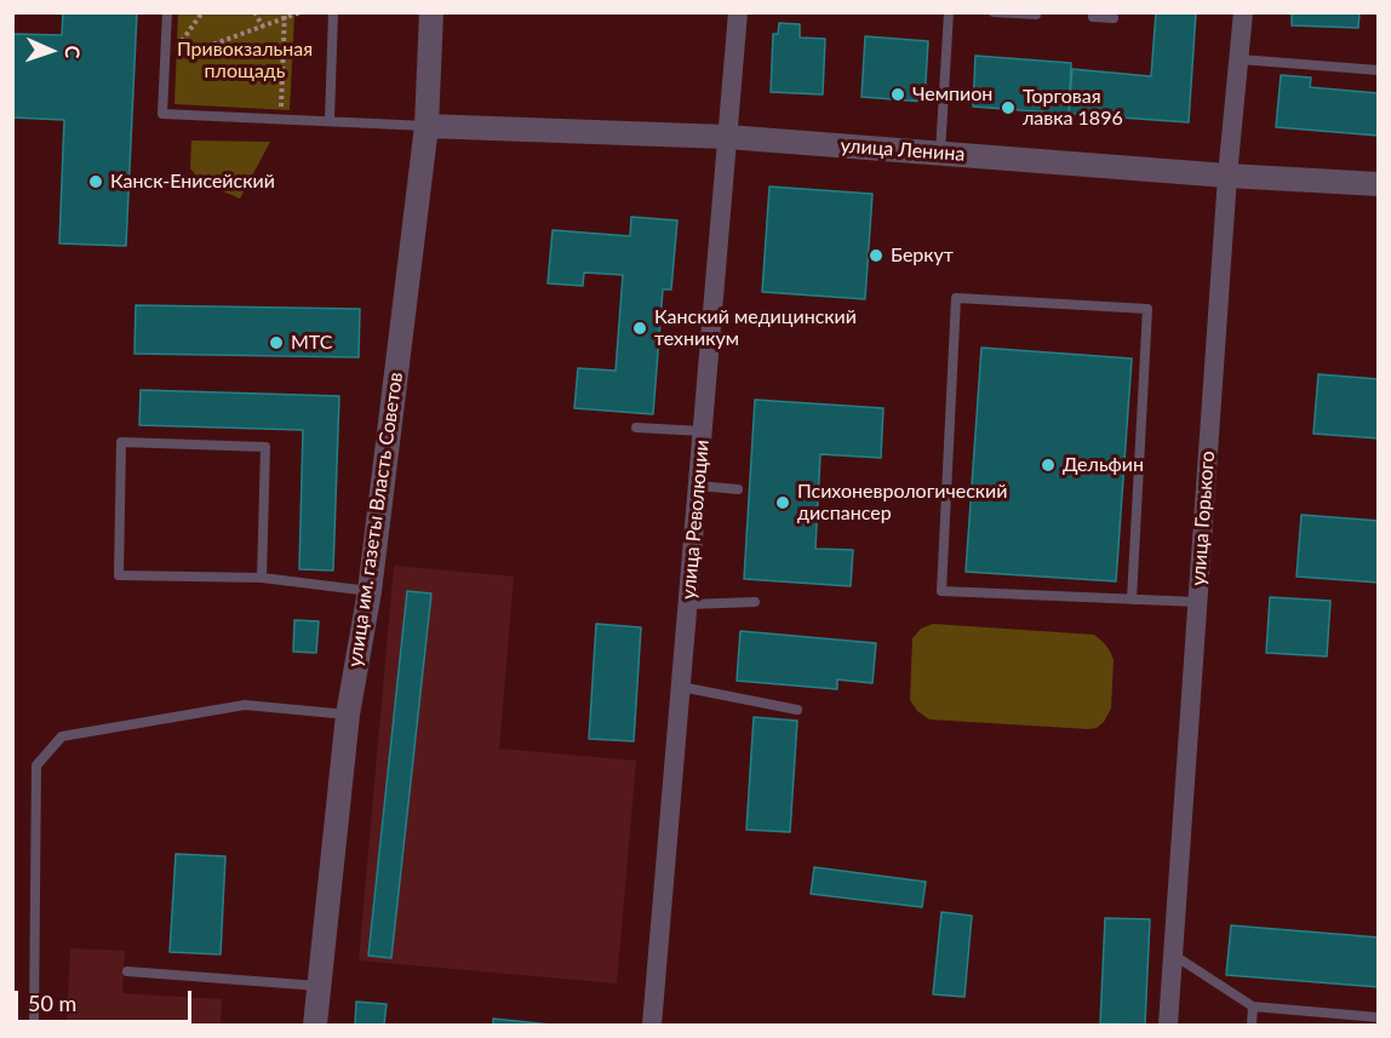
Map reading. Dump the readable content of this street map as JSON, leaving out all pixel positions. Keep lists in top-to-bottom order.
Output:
{
  "streets": {
    "street": [
      "улица Ленина",
      "улица Горького",
      "улица им. газеты Власть Советов",
      "улица Революции"
    ]
  },
  "crossings": [
    ["улица Ленина", "улица Горького"],
    ["улица Ленина", "улица им. газеты Власть Советов"],
    ["улица Ленина", "улица Революции"]
  ],
  "parks": ["Привокзальная площадь"],
  "places": [
    "Чемпион",
    "Торговая лавка 1896",
    "Канск-Енисейский",
    "Беркут",
    "Канский медицинский техникум",
    "МТС",
    "Дельфин",
    "Психоневрологический диспансер"
  ],
  "scale_bar": "50 m",
  "north": "right"
}
